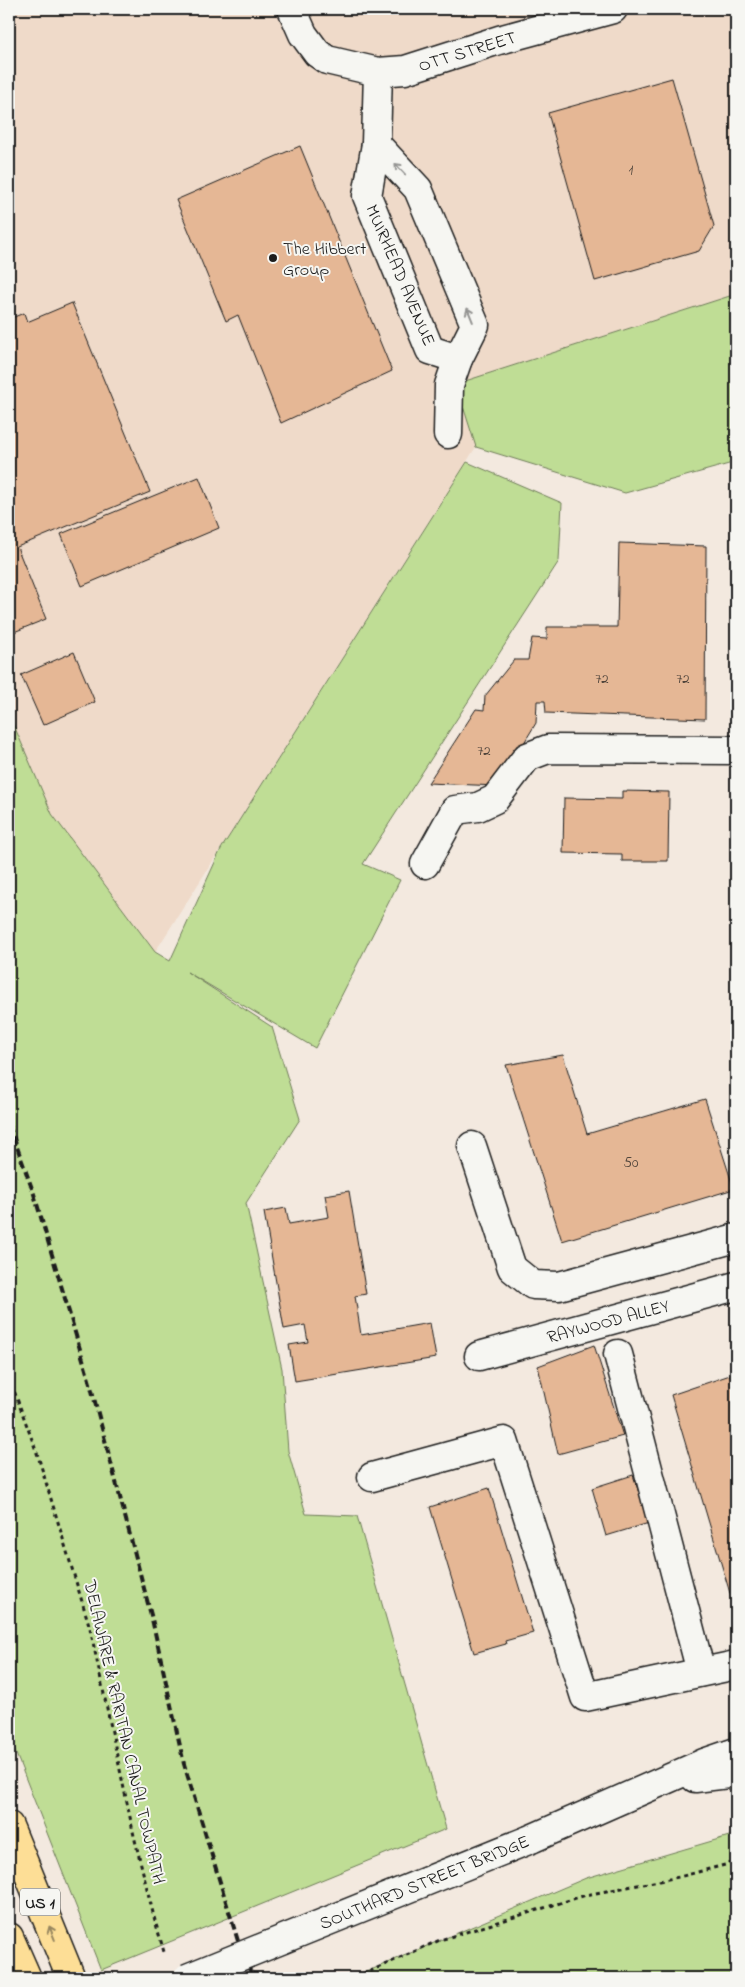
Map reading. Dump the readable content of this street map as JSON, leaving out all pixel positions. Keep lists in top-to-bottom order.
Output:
{
  "streets": {
    "highway": ["US 1"],
    "street": [
      "OTT STREET",
      "MUIRHEAD AVENUE",
      "RAYWOOD ALLEY",
      "SOUTHARD STREET BRIDGE"
    ],
    "path": ["DELAWARE & RARITAN CANAL TOWPATH"]
  },
  "crossings": [
    ["OTT STREET", "MUIRHEAD AVENUE"]
  ],
  "places": ["The Hibbert Group"],
  "house_numbers": [
    "1",
    "72",
    "72",
    "72",
    "50"
  ]
}
